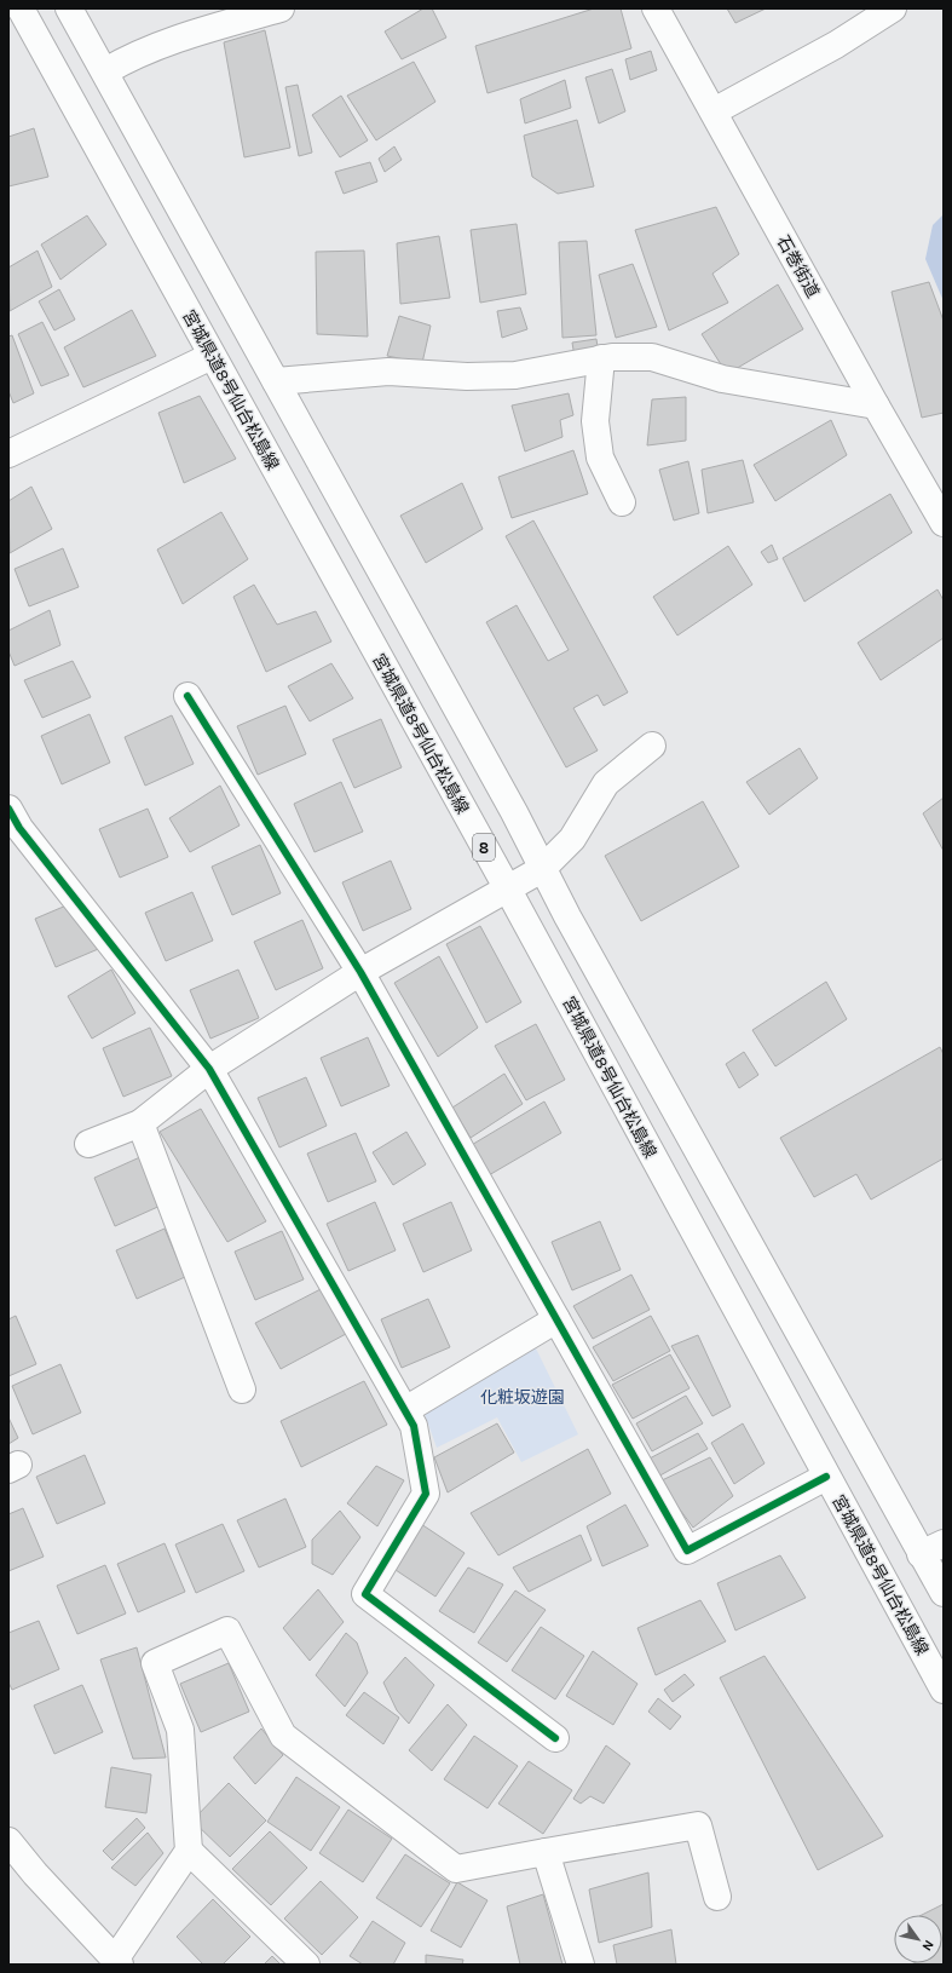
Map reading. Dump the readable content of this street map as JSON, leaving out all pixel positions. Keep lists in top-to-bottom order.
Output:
{
  "streets": {
    "street": ["石巻街道", "宮城県道8号仙台松島線", "8"]
  },
  "parks": ["化粧坂遊園"],
  "north": "bottom right"
}
